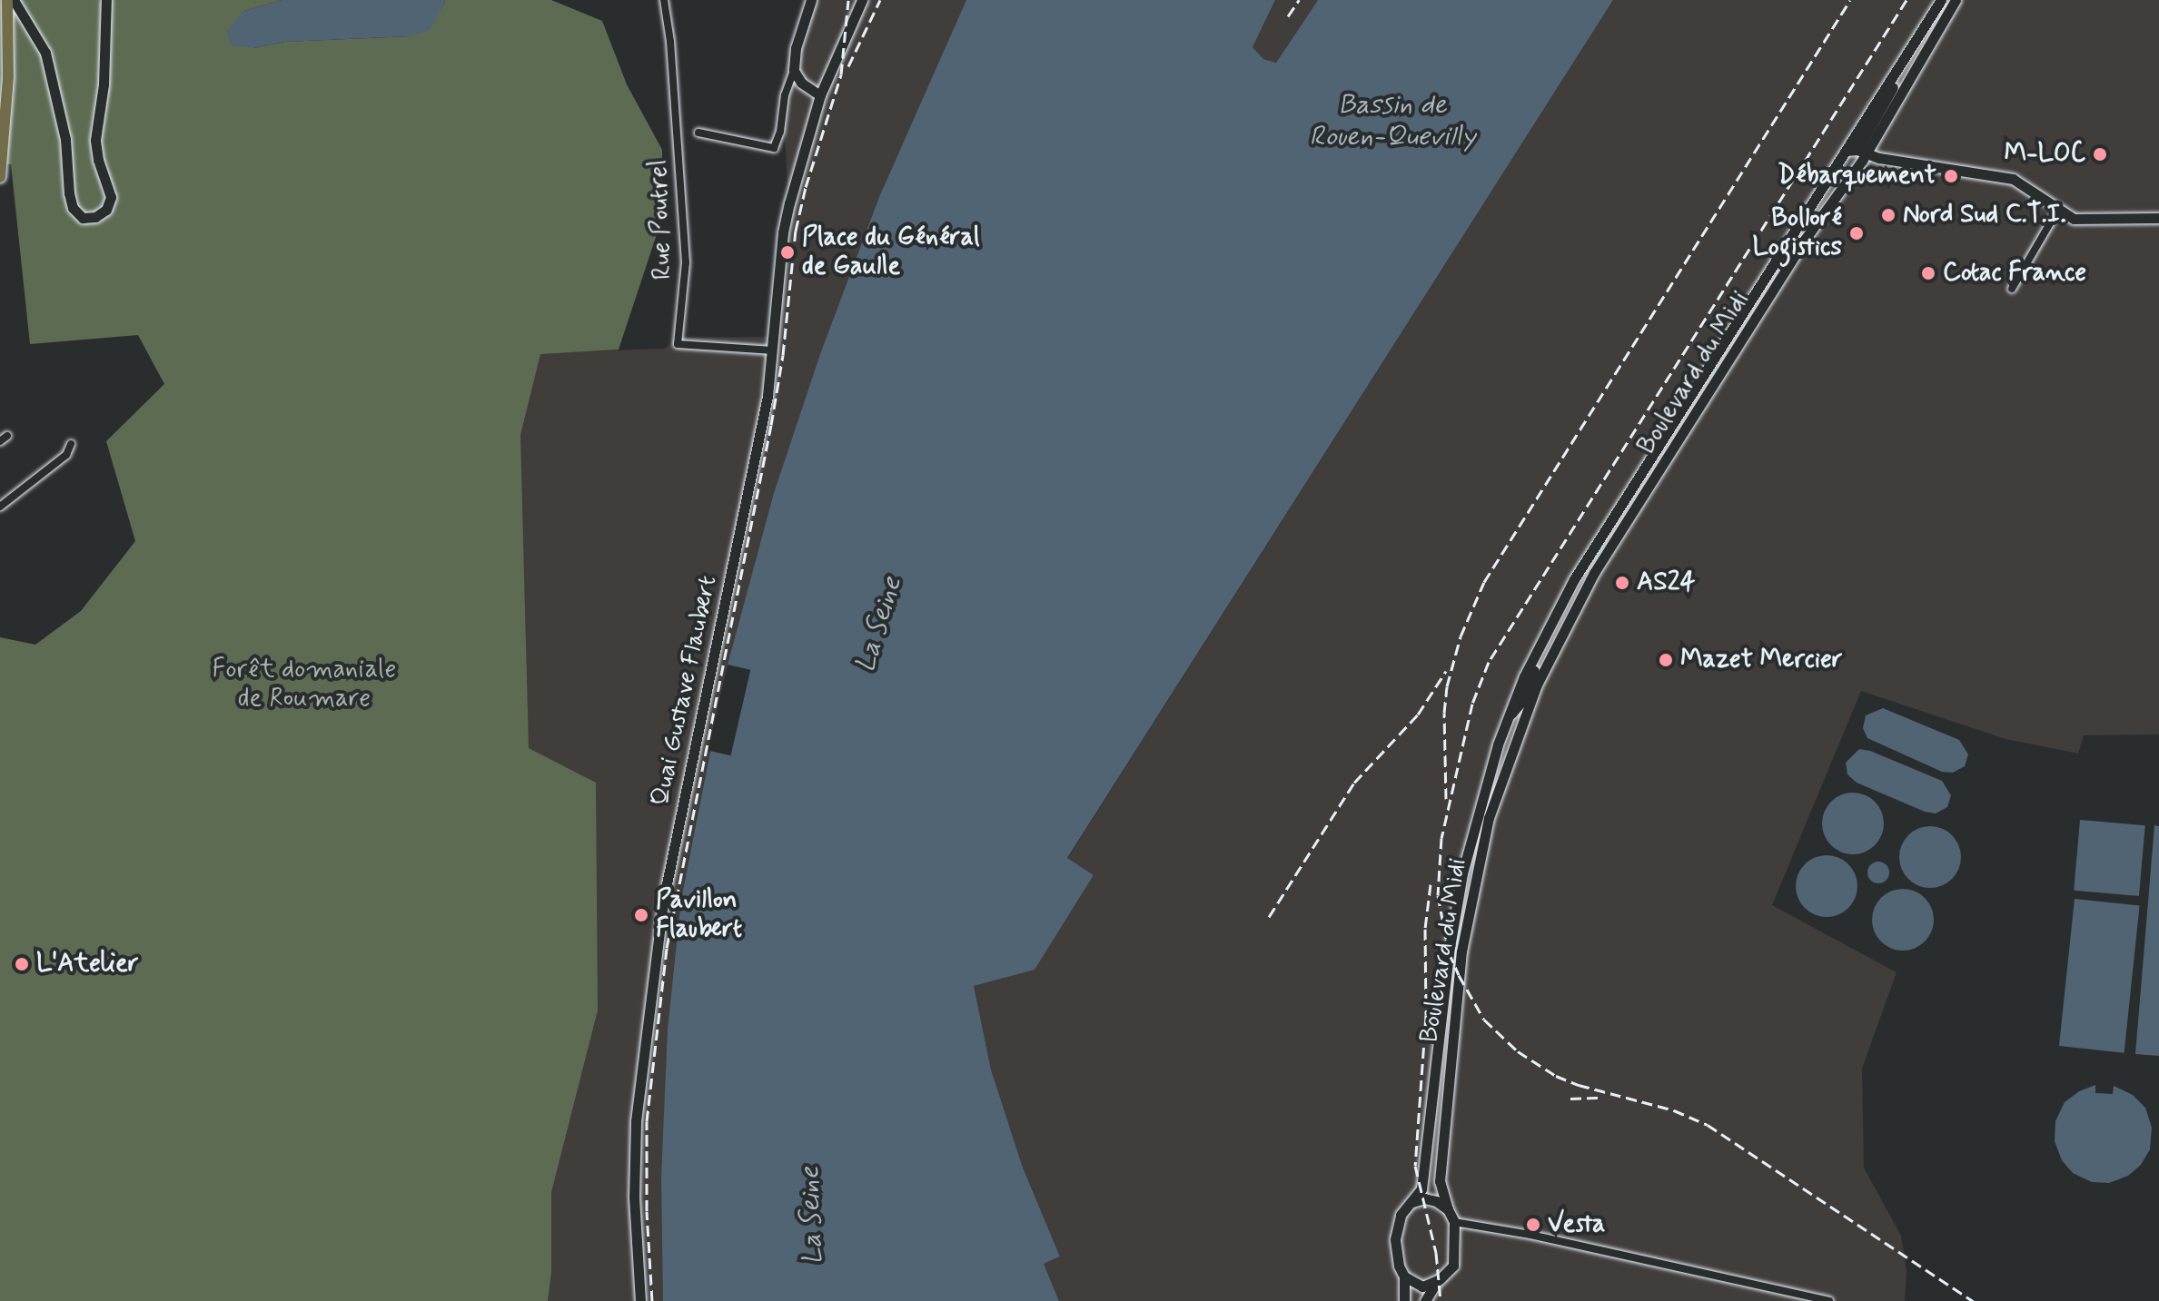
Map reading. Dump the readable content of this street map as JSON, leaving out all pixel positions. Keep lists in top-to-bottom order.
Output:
{
  "streets": {
    "main road": ["Boulevard du Midi", "Quai Gustave Flaubert"],
    "street": ["Rue Poutrel"]
  },
  "crossings": [
    ["Rue Poutrel", "Quai Gustave Flaubert"]
  ],
  "water": ["Bassin de Rouen-Quevilly", "La Seine"],
  "parks": ["Forêt domaniale de Roumare"],
  "places": [
    "M-LOC",
    "Débarquement",
    "Nord Sud C.T.I.",
    "Bolloré Logistics",
    "Place du Général de Gaulle",
    "Cotac France",
    "AS24",
    "Mazet Mercier",
    "Pavillon Flaubert",
    "L'Atelier",
    "Vesta"
  ]
}
